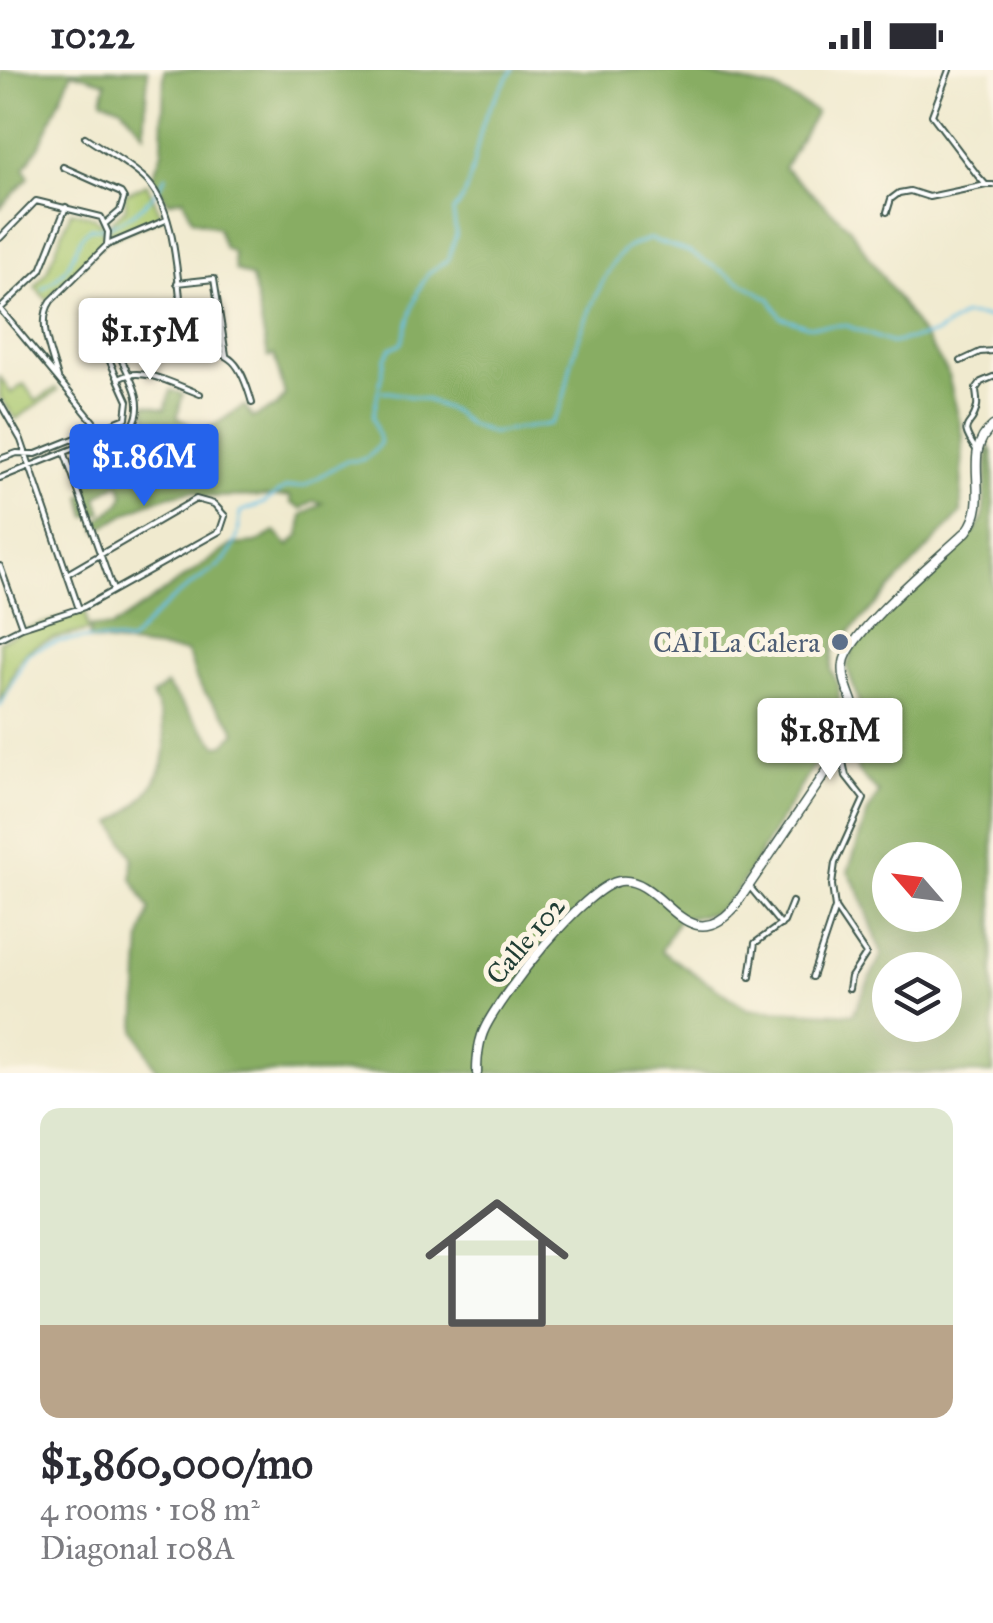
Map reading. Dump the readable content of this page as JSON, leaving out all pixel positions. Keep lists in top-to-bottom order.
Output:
{
  "streets": {
    "main road": ["Calle 102"]
  },
  "places": ["CAI La Calera"],
  "north": "top left",
  "page": {
    "status": "10:22",
    "price": ["$1.15M", "$1.86M", "$1.81M"],
    "list": [
      {
        "name": "$1,860,000/mo",
        "note": "4 rooms · 108 m² · Diagonal 108A"
      }
    ]
  }
}
